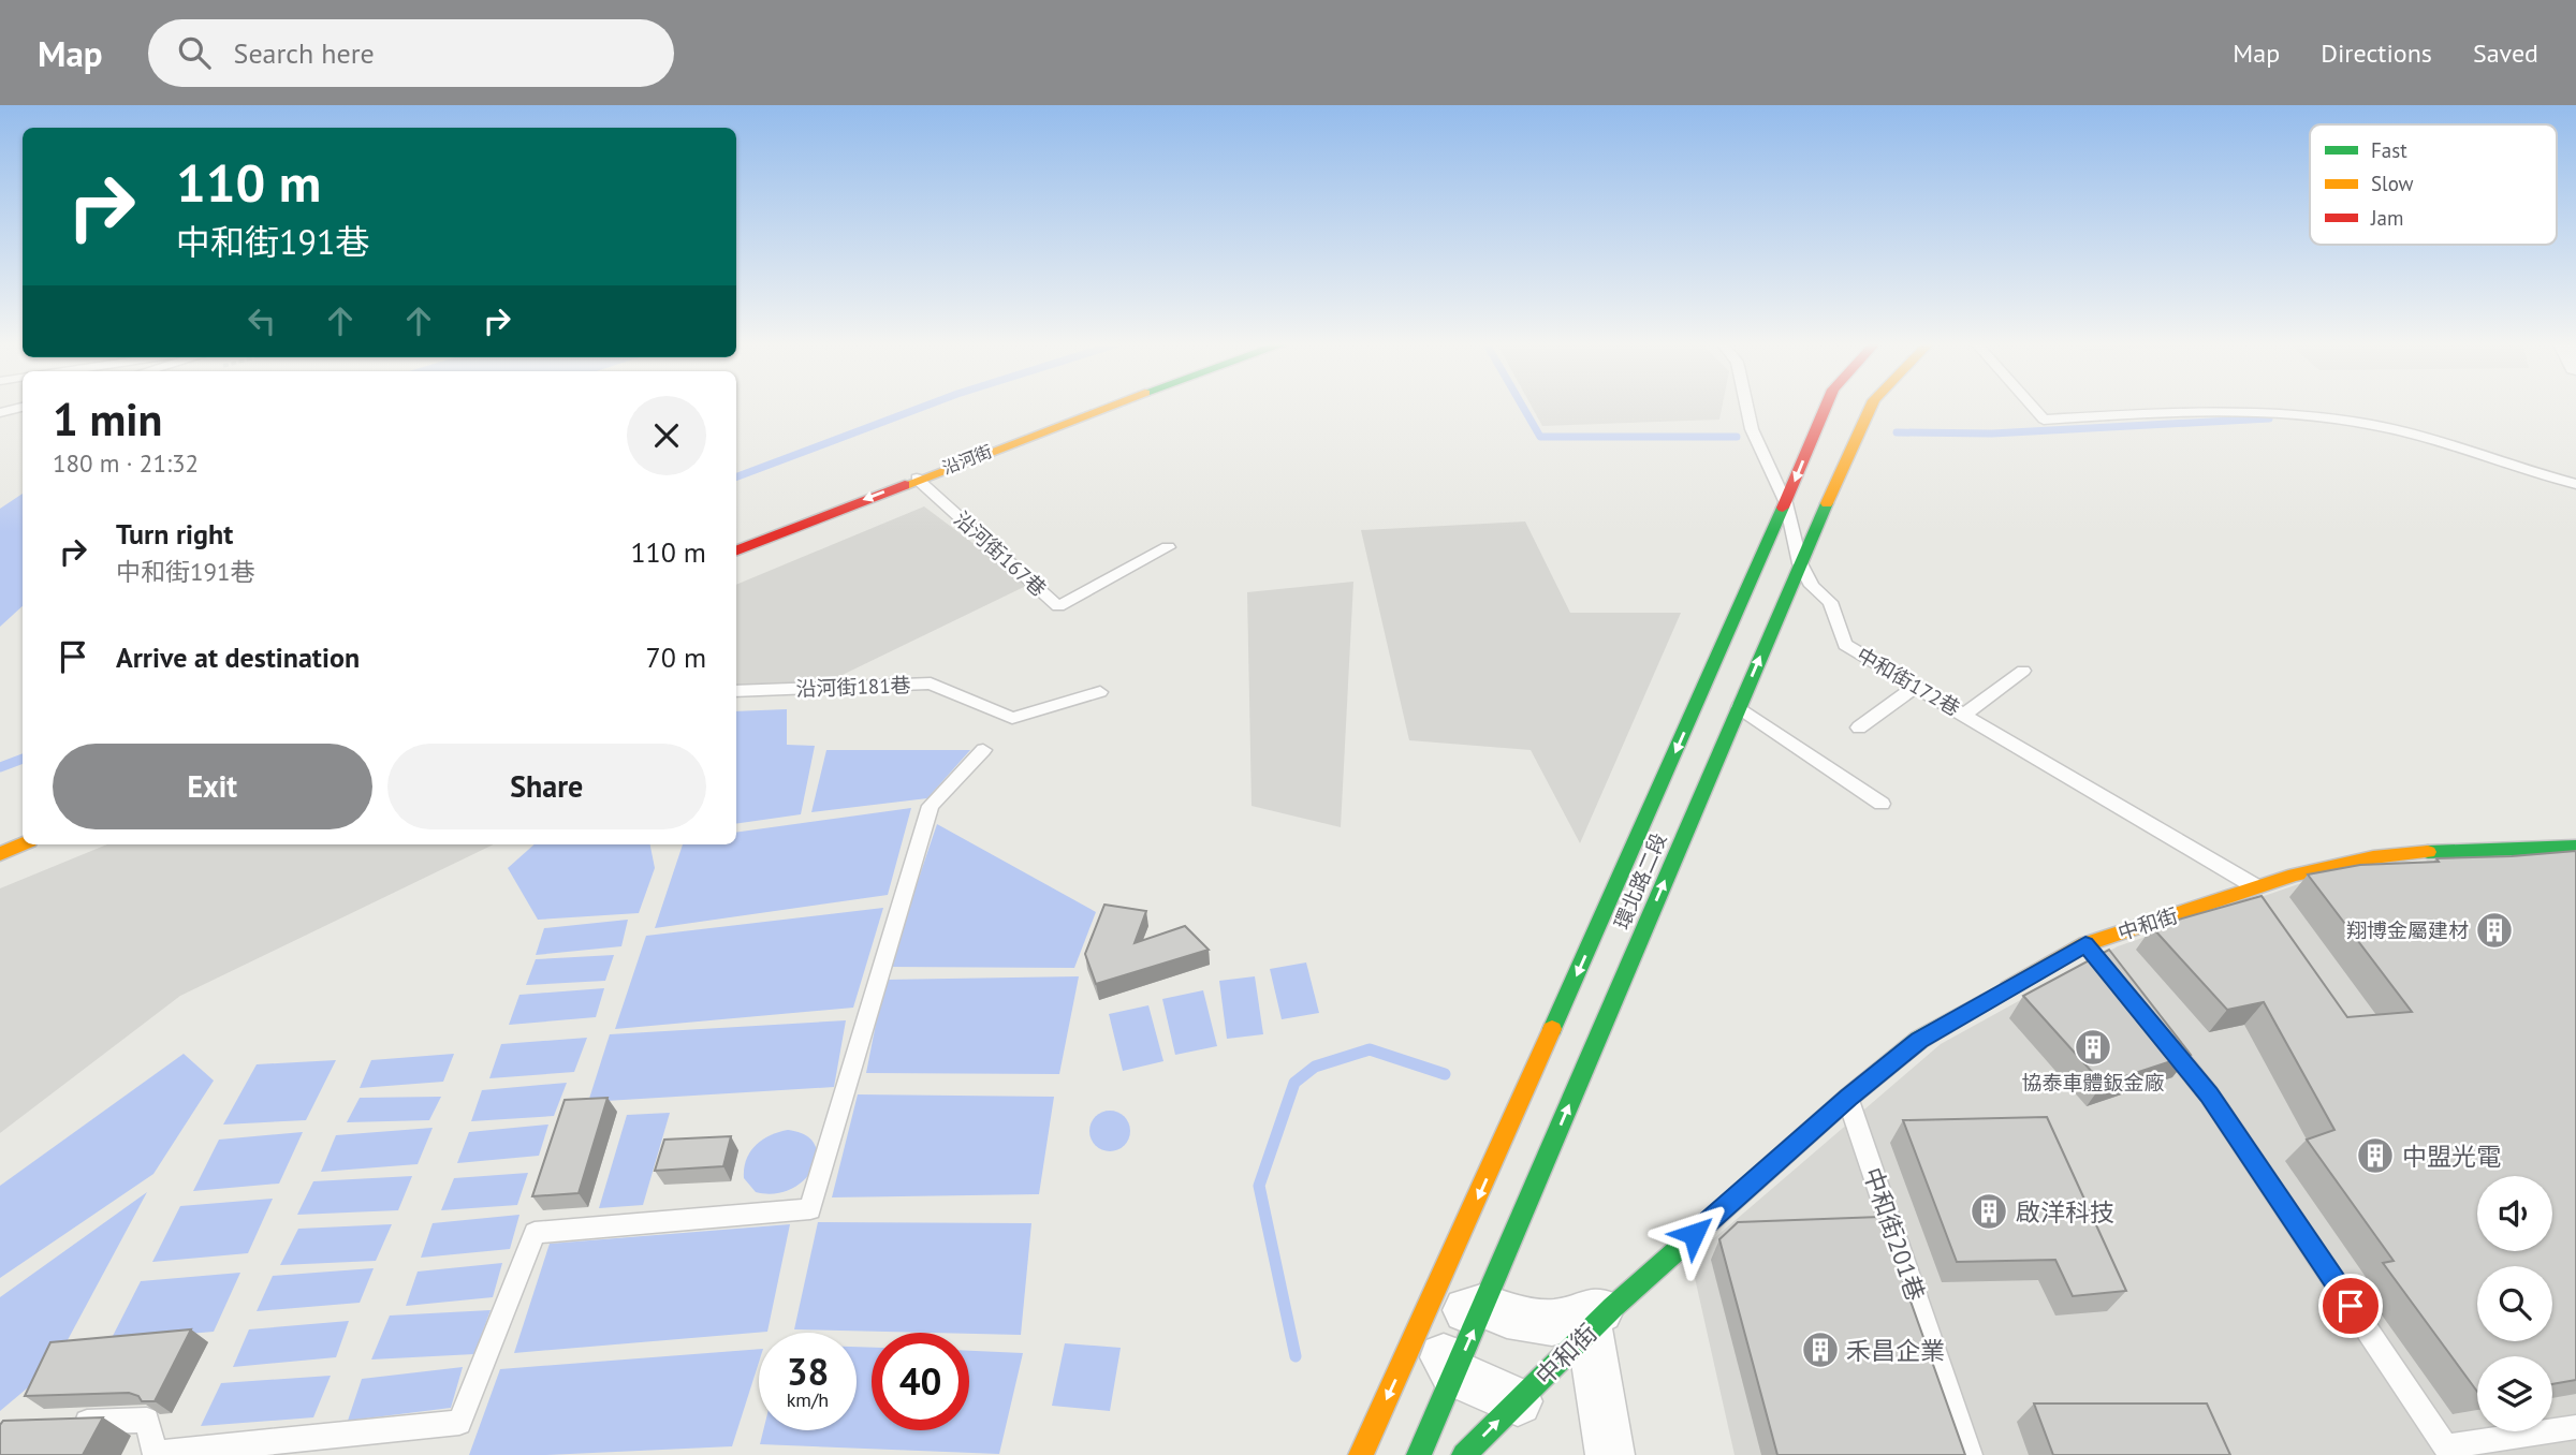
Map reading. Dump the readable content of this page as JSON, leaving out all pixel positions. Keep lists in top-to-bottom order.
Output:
{
  "streets": {
    "street": ["沿河街", "環北路二段", "中和街"],
    "lane": [
      "沿河街167巷",
      "中和街172巷",
      "沿河街181巷",
      "中和街201巷"
    ]
  },
  "crossings": [
    ["沿河街", "沿河街167巷"],
    ["中和街172巷", "環北路二段"],
    ["中和街172巷", "中和街"],
    ["環北路二段", "中和街"],
    ["中和街", "中和街201巷"]
  ],
  "one_way": ["沿河街"],
  "places": {
    "building": [
      "翔博金屬建材",
      "協泰車體鈑金廠",
      "中盟光電",
      "啟洋科技",
      "禾昌企業"
    ]
  },
  "legend": ["Fast", "Slow", "Jam"],
  "page": {
    "header": "Map",
    "search": "Search here",
    "nav": ["Map", "Directions", "Saved"],
    "turn": ["110 m", "中和街191巷"],
    "heading": ["1 min", "180 m · 21:32"],
    "list": [
      {
        "name": "Turn right",
        "note": "中和街191巷",
        "value": "110 m"
      },
      {
        "name": "Arrive at destination",
        "value": "70 m"
      }
    ],
    "buttons": ["Exit", "Share"],
    "speed": "38 km/h",
    "limit": "40"
  }
}
